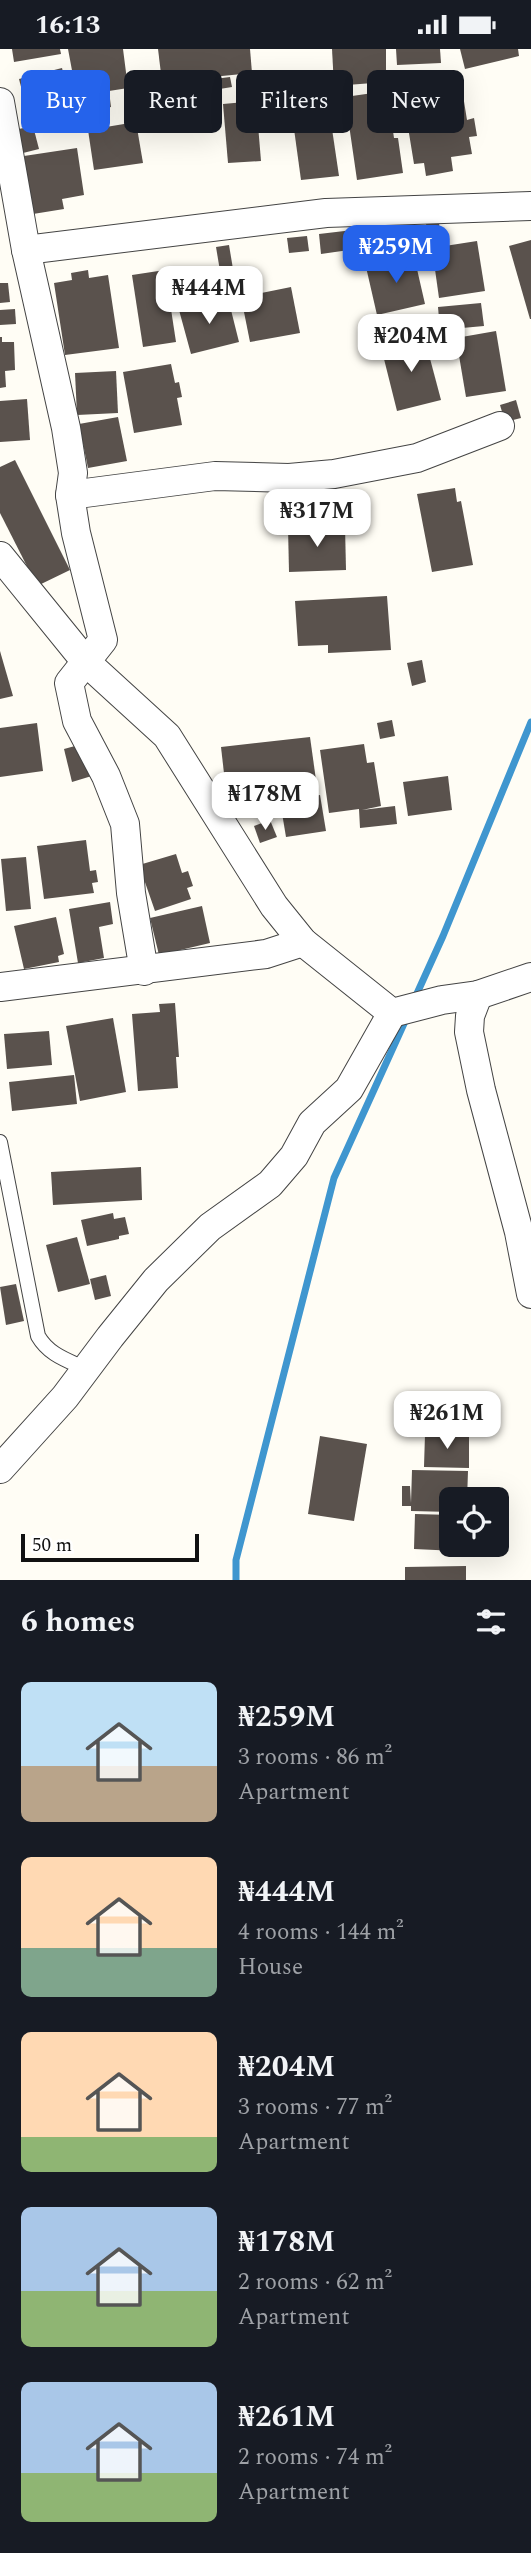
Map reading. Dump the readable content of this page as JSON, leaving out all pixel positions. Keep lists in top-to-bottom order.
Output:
{
  "scale_bar": "50 m",
  "page": {
    "status": "16:13",
    "chip": [
      "Buy",
      "Rent",
      "Filters",
      "New"
    ],
    "price": [
      "₦259M",
      "₦444M",
      "₦204M",
      "₦317M",
      "₦178M",
      "₦261M"
    ],
    "scale": "50 m",
    "heading": "6 homes",
    "list": [
      {
        "name": "₦259M",
        "note": "3 rooms · 86 m² · Apartment"
      },
      {
        "name": "₦444M",
        "note": "4 rooms · 144 m² · House"
      },
      {
        "name": "₦204M",
        "note": "3 rooms · 77 m² · Apartment"
      },
      {
        "name": "₦178M",
        "note": "2 rooms · 62 m² · Apartment"
      },
      {
        "name": "₦261M",
        "note": "2 rooms · 74 m² · Apartment"
      }
    ]
  }
}
